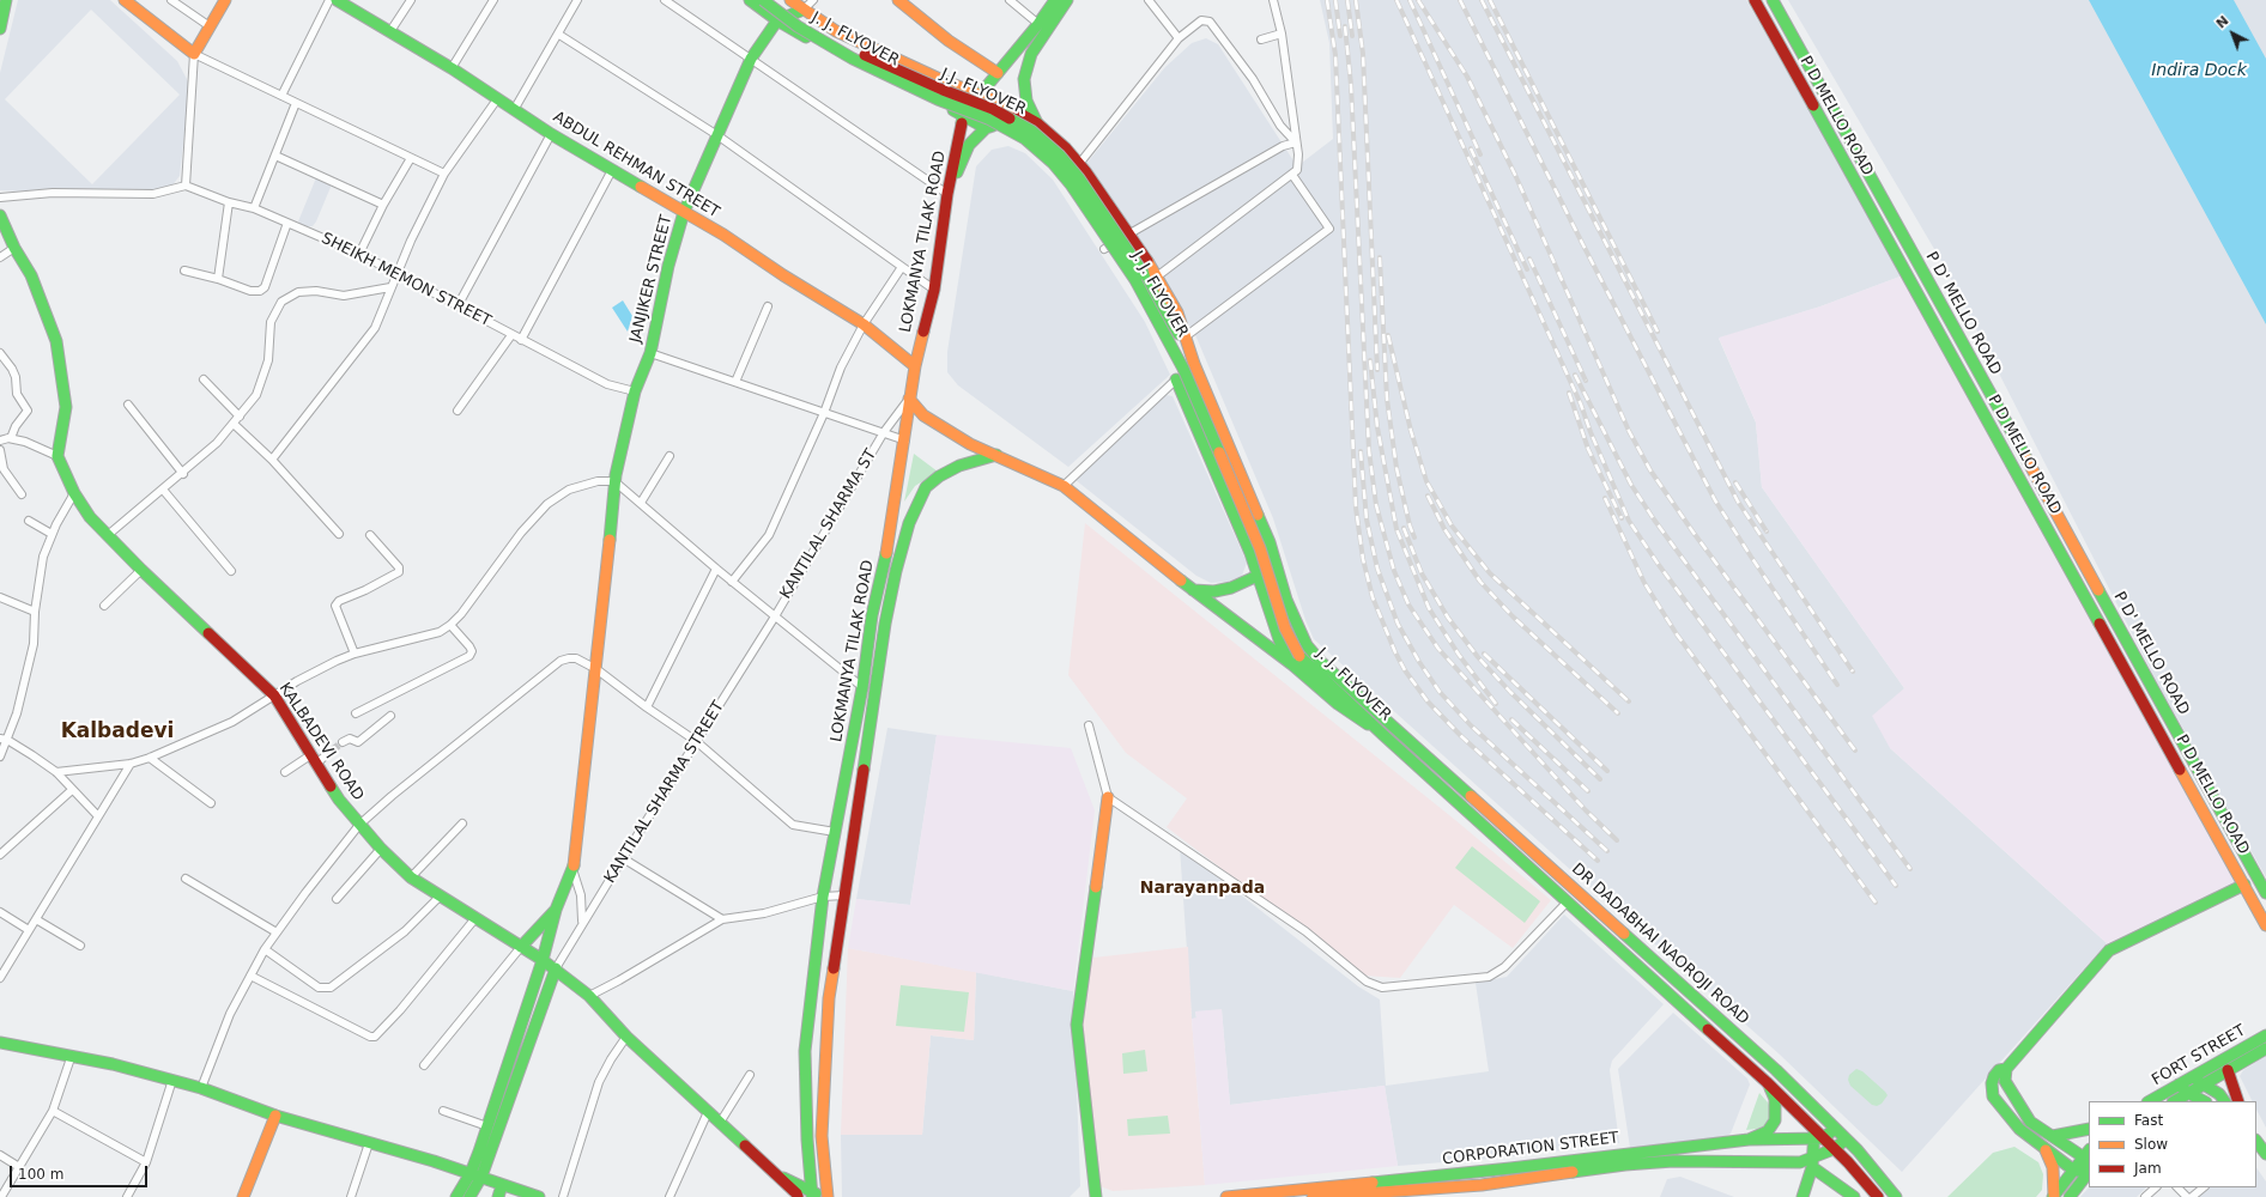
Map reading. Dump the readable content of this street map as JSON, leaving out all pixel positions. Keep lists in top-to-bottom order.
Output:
{
  "streets": {
    "main road": [
      "J. J. FLYOVER",
      "J.J. FLYOVER",
      "P D MELLO ROAD",
      "ABDUL REHMAN STREET",
      "LOKMANYA TILAK ROAD",
      "JANJIKER STREET",
      "P D' MELLO ROAD",
      "KALBADEVI ROAD",
      "DR DADABHAI NAOROJI ROAD",
      "FORT STREET",
      "CORPORATION STREET"
    ],
    "street": ["SHEIKH MEMON STREET", "KANTILAL SHARMA ST", "KANTILAL SHARMA STREET"]
  },
  "crossings": [
    ["J. J. FLYOVER", "DR DADABHAI NAOROJI ROAD"],
    ["J.J. FLYOVER", "DR DADABHAI NAOROJI ROAD"],
    ["ABDUL REHMAN STREET", "LOKMANYA TILAK ROAD"],
    ["ABDUL REHMAN STREET", "JANJIKER STREET"],
    ["LOKMANYA TILAK ROAD", "KANTILAL SHARMA ST"],
    ["JANJIKER STREET", "SHEIKH MEMON STREET"],
    ["KANTILAL SHARMA ST", "KANTILAL SHARMA STREET"],
    ["KALBADEVI ROAD", "KANTILAL SHARMA STREET"],
    ["DR DADABHAI NAOROJI ROAD", "CORPORATION STREET"]
  ],
  "districts": ["Kalbadevi", "Narayanpada"],
  "water": ["Indira Dock"],
  "legend": ["Fast", "Slow", "Jam"],
  "scale_bar": "100 m",
  "north": "top left"
}
